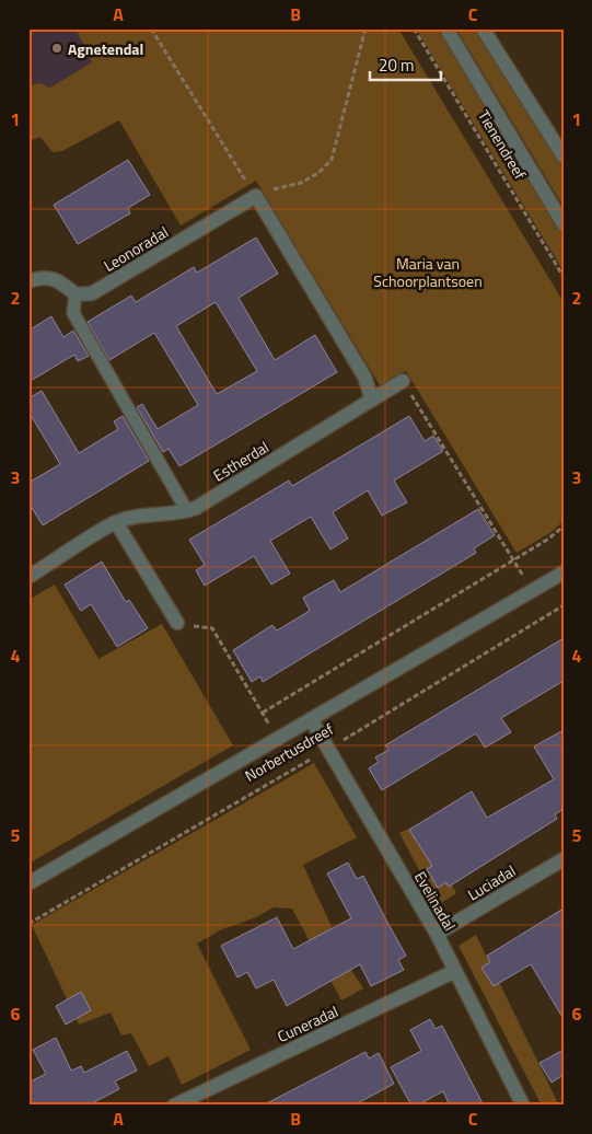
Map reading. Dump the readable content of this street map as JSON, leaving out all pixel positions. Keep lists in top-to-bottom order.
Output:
{
  "streets": {
    "street": [
      "Tienendreef",
      "Leonoradal",
      "Estherdal",
      "Norbertusdreef",
      "Luciadal",
      "Evelinadal",
      "Cuneradal"
    ]
  },
  "crossings": [
    ["Norbertusdreef", "Evelinadal"],
    ["Luciadal", "Evelinadal"],
    ["Evelinadal", "Cuneradal"]
  ],
  "parks": ["Maria van Schoorplantsoen"],
  "places": ["Agnetendal"],
  "scale_bar": "20 m",
  "grid": {
    "columns": ["A", "B", "C"],
    "rows": [
      "1",
      "2",
      "3",
      "4",
      "5",
      "6"
    ]
  }
}
